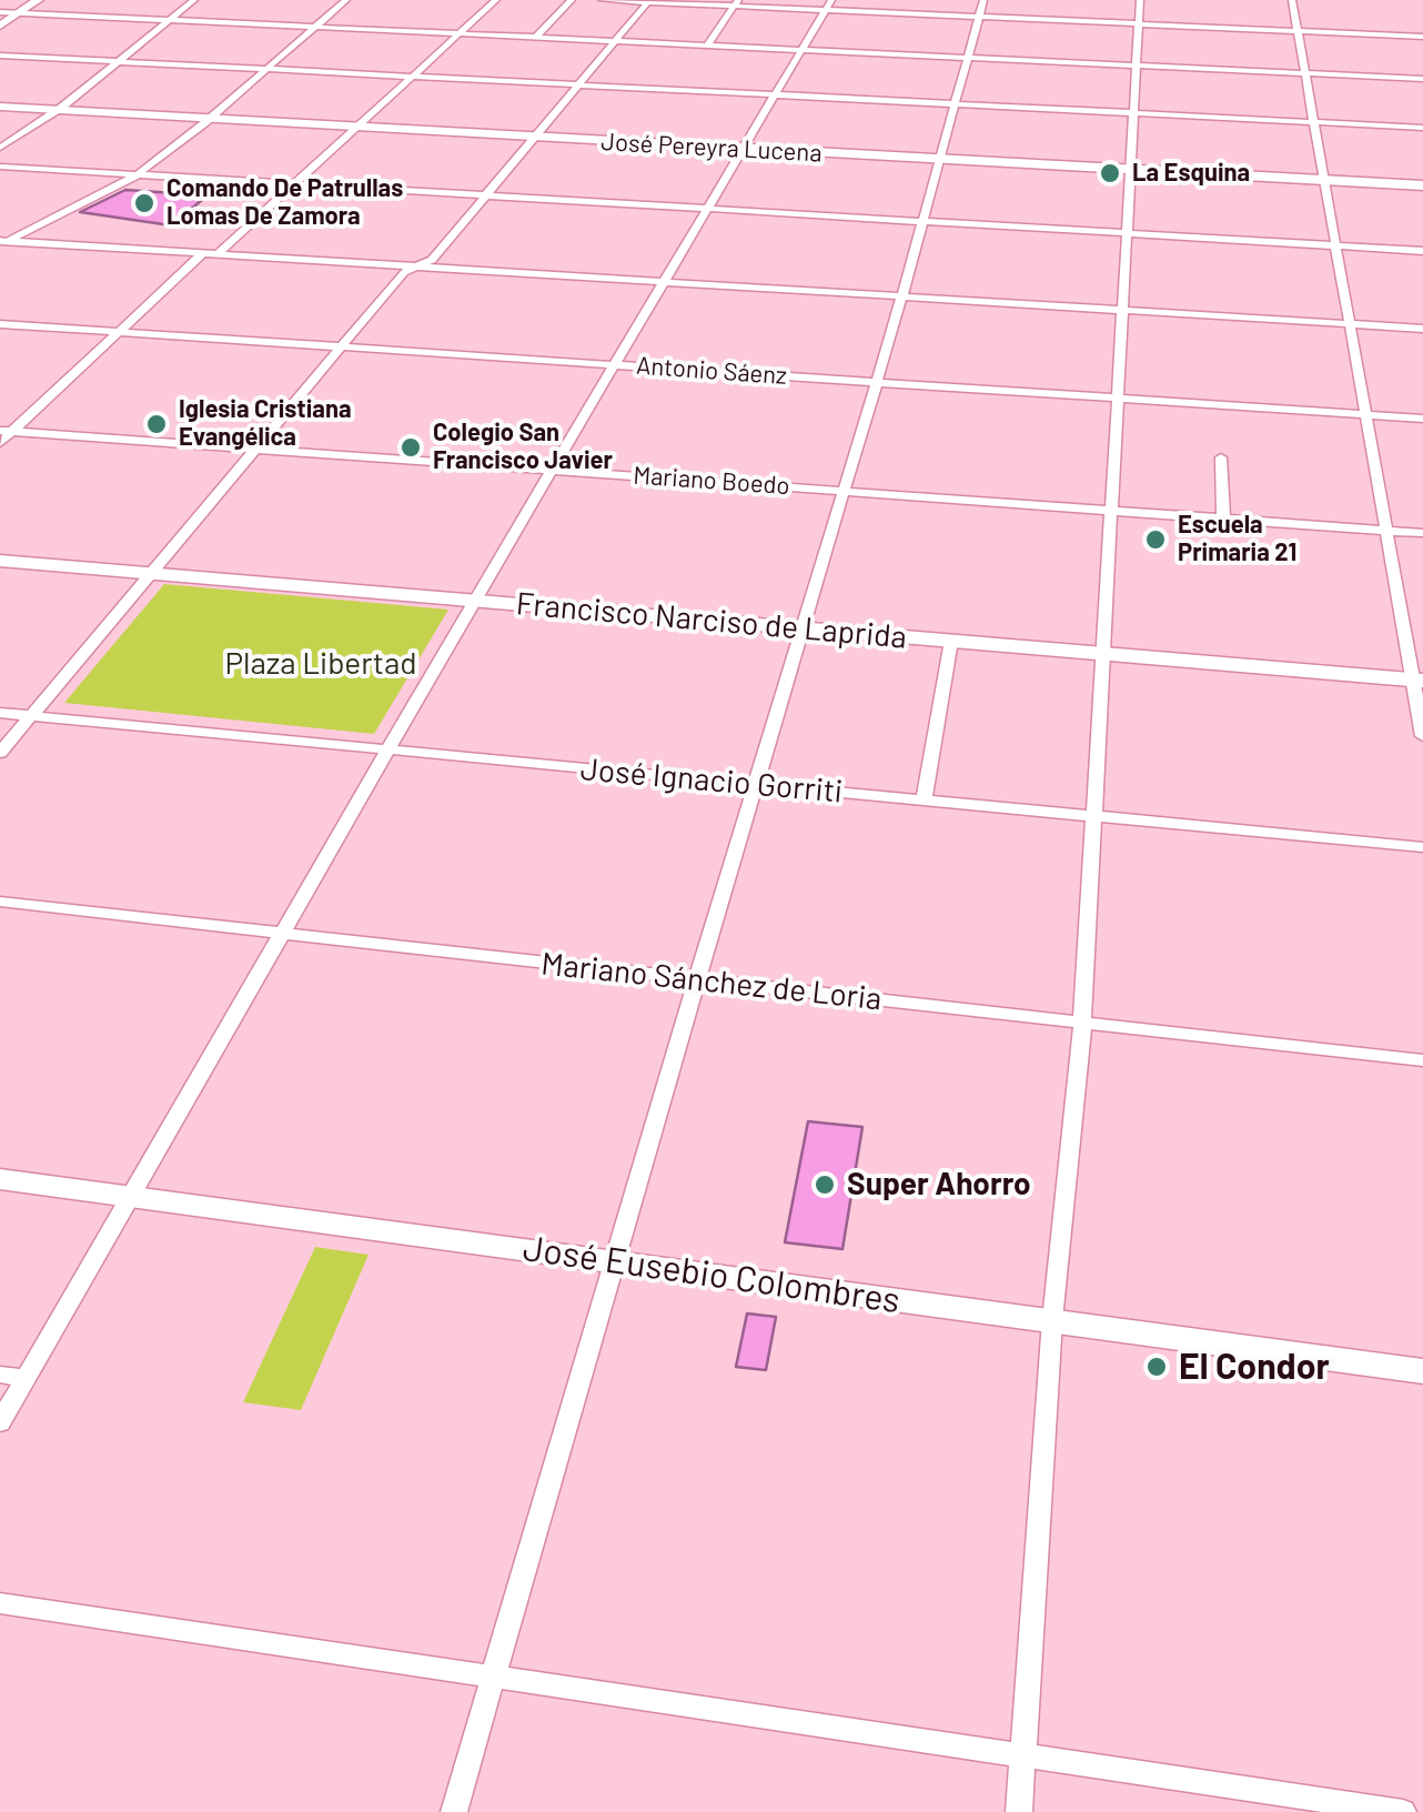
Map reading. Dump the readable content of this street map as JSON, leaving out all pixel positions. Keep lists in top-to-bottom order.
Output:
{
  "streets": {
    "street": [
      "José Pereyra Lucena",
      "Antonio Sáenz",
      "Mariano Boedo",
      "Francisco Narciso de Laprida",
      "José Ignacio Gorriti",
      "Mariano Sánchez de Loria",
      "José Eusebio Colombres"
    ]
  },
  "parks": ["Plaza Libertad"],
  "places": [
    "La Esquina",
    "Comando De Patrullas Lomas De Zamora",
    "Iglesia Cristiana Evangélica",
    "Colegio San Francisco Javier",
    "Escuela Primaria 21",
    "Super Ahorro",
    "El Condor"
  ]
}
